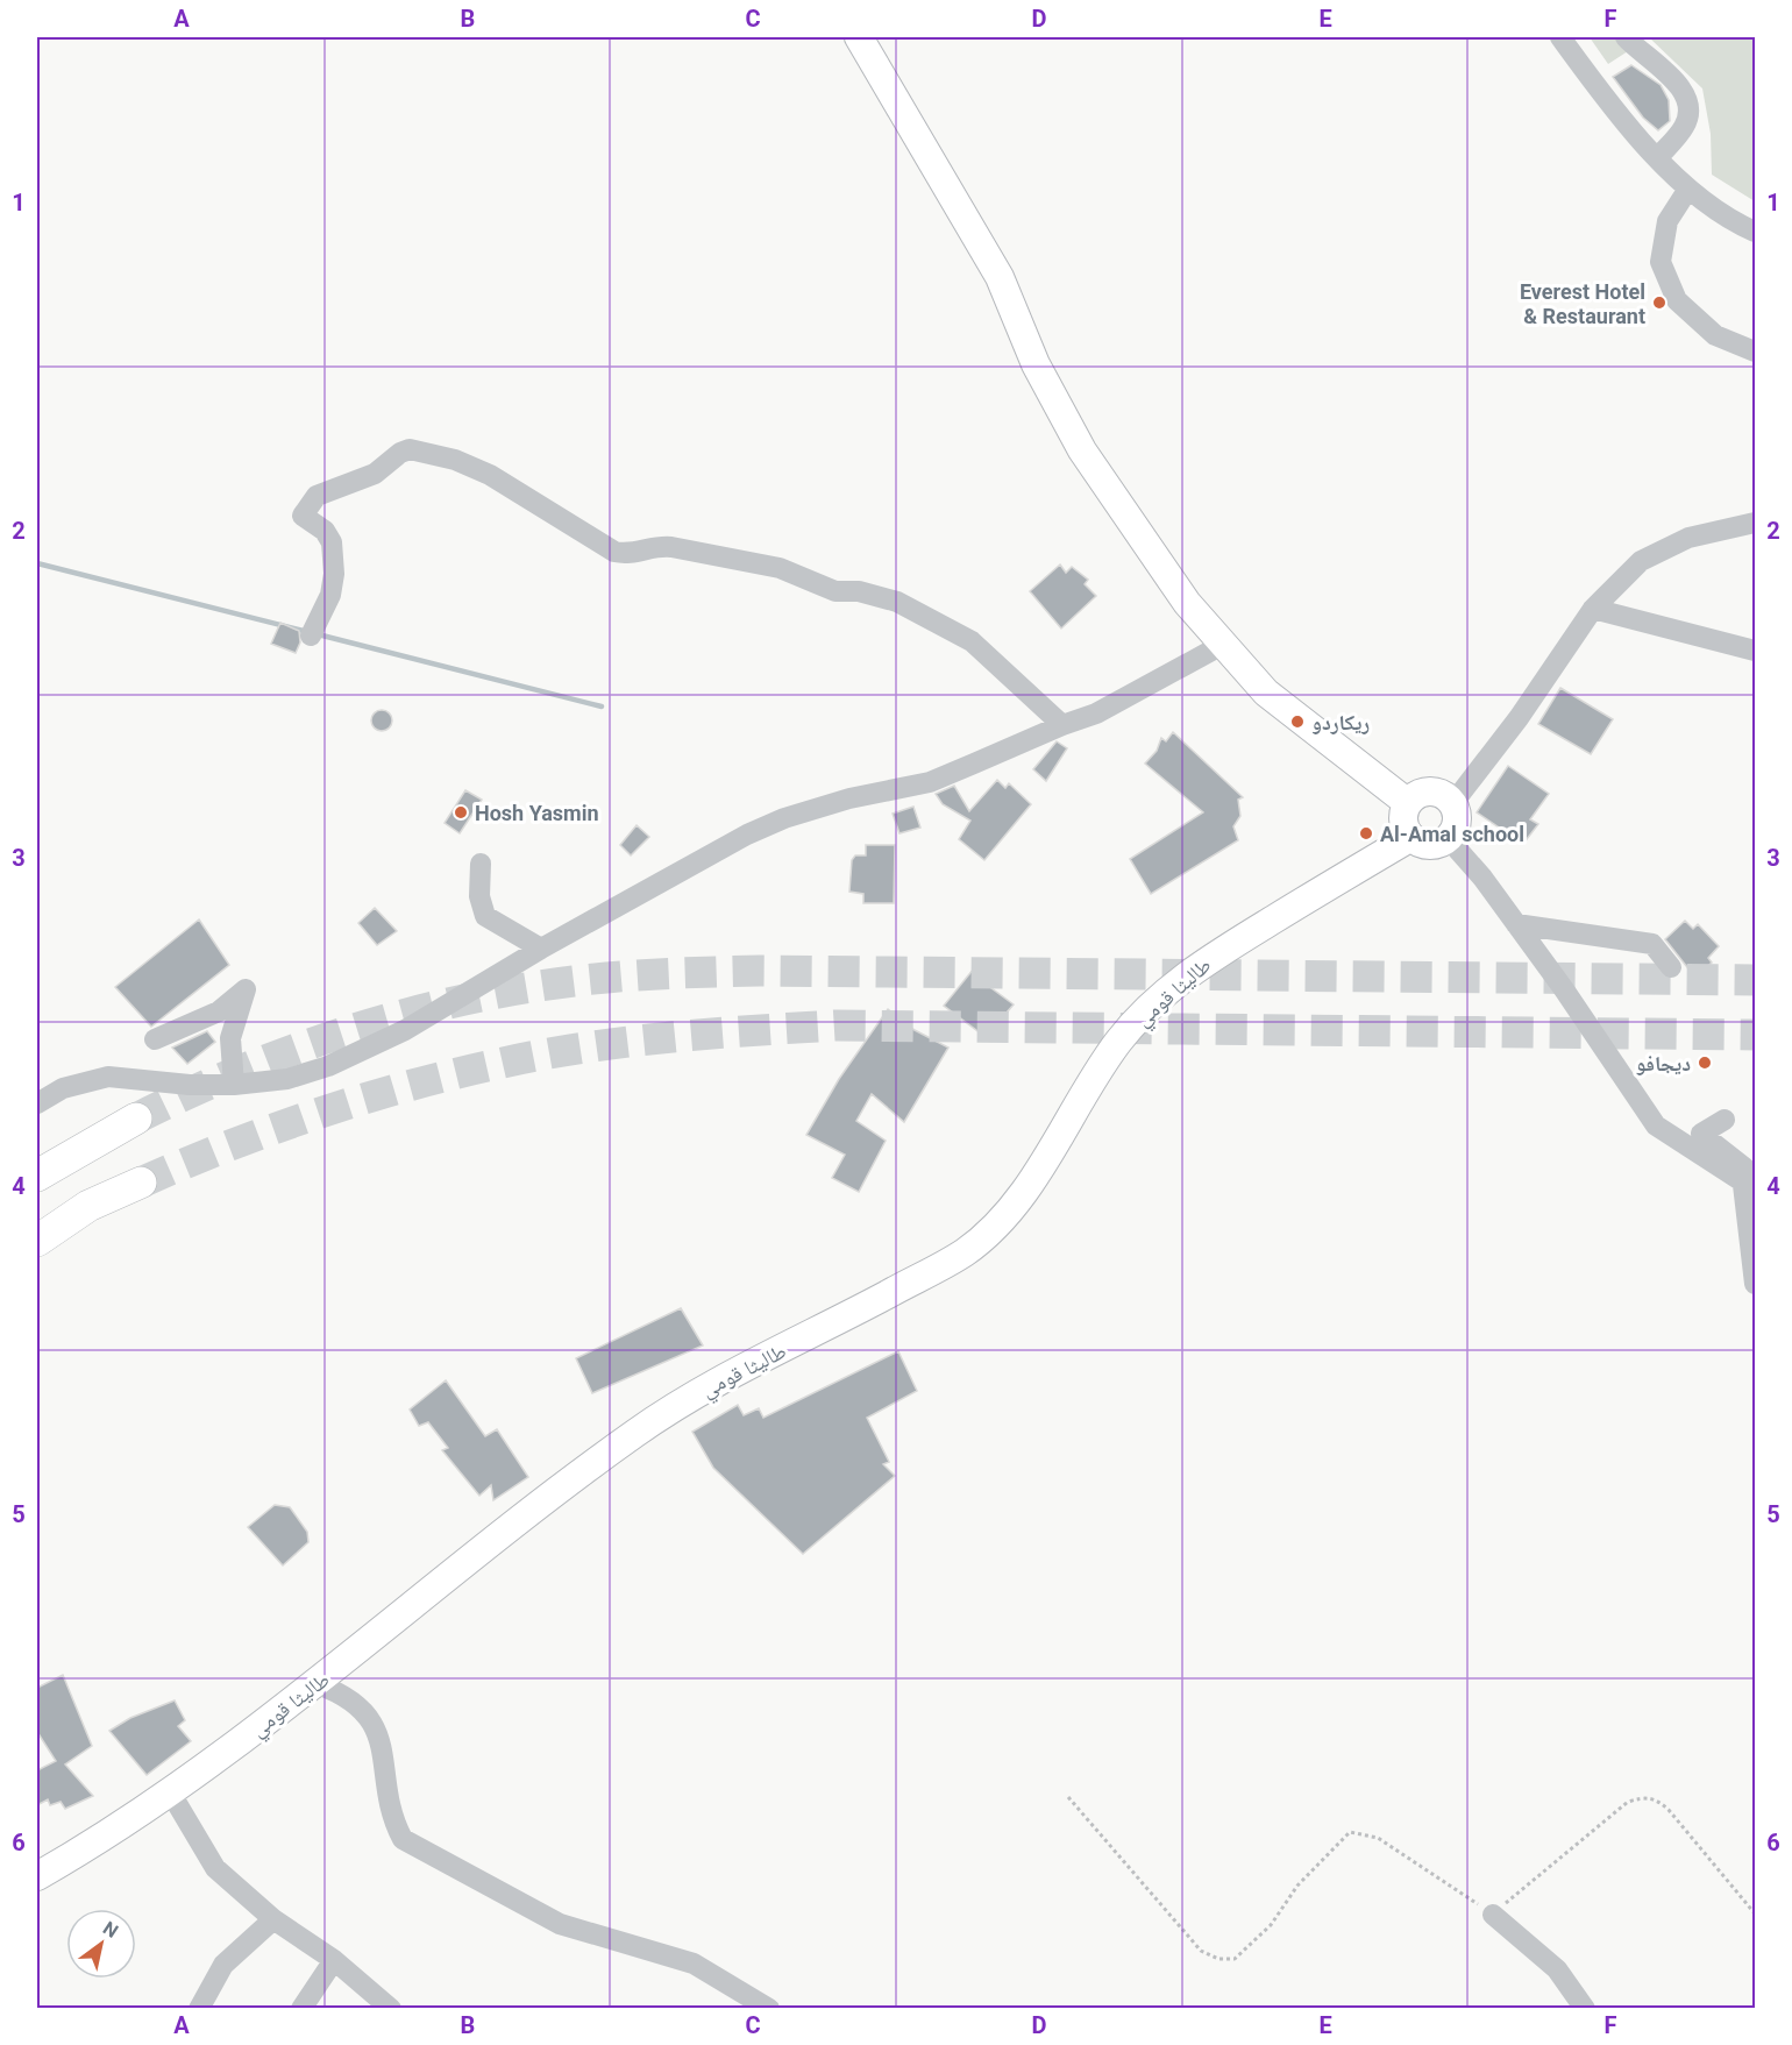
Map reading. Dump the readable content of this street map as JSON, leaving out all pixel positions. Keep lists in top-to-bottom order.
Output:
{
  "streets": {
    "main road": ["طاليثا قومي"]
  },
  "places": [
    "Everest Hotel & Restaurant",
    "ريكاردو",
    "Hosh Yasmin",
    "Al-Amal school",
    "ديجافو"
  ],
  "north": "top right",
  "grid": {
    "columns": [
      "A",
      "B",
      "C",
      "D",
      "E",
      "F"
    ],
    "rows": [
      "1",
      "2",
      "3",
      "4",
      "5",
      "6"
    ]
  }
}
